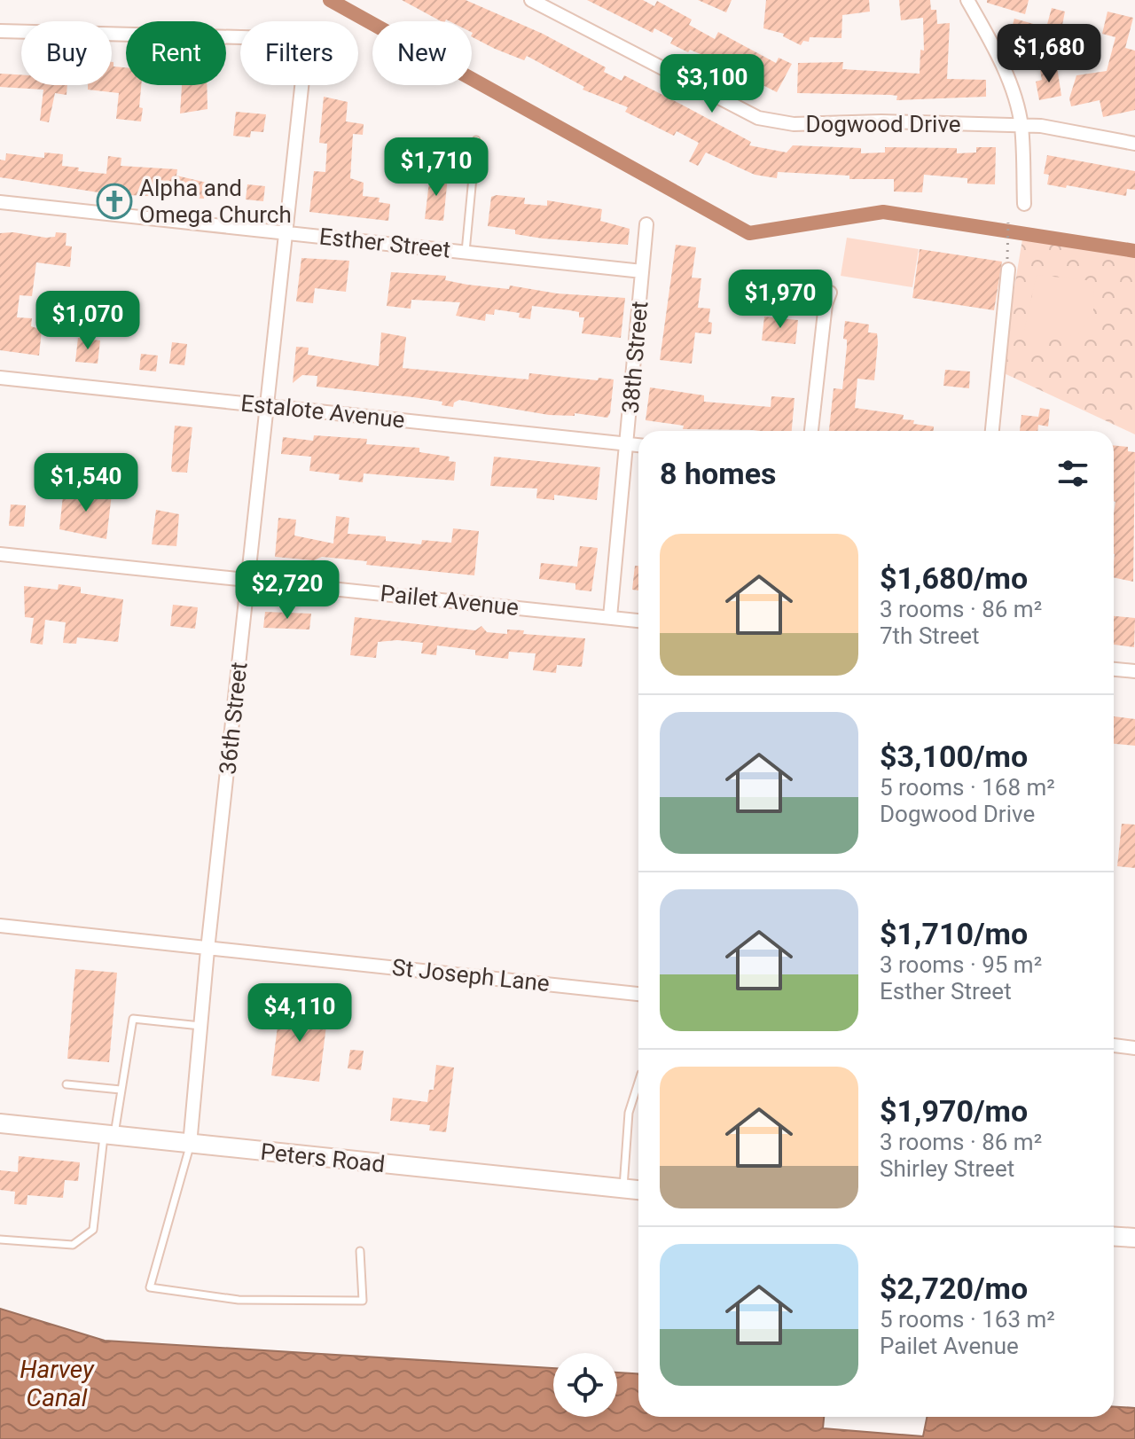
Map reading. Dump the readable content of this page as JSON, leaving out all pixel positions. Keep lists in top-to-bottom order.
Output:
{
  "streets": {
    "main road": ["Peters Road"],
    "street": [
      "Dogwood Drive",
      "Esther Street",
      "38th Street",
      "Estalote Avenue",
      "Pailet Avenue",
      "36th Street",
      "St Joseph Lane"
    ]
  },
  "crossings": [
    ["Esther Street", "38th Street"],
    ["Esther Street", "36th Street"],
    ["38th Street", "Estalote Avenue"],
    ["38th Street", "Pailet Avenue"],
    ["Estalote Avenue", "36th Street"],
    ["Pailet Avenue", "36th Street"],
    ["36th Street", "St Joseph Lane"],
    ["36th Street", "Peters Road"]
  ],
  "water": ["Harvey Canal"],
  "places": {
    "church": ["Alpha and Omega Church"]
  },
  "page": {
    "chip": [
      "Buy",
      "Rent",
      "Filters",
      "New"
    ],
    "price": [
      "$1,680",
      "$3,100",
      "$1,710",
      "$1,970",
      "$1,070",
      "$1,540",
      "$2,720",
      "$4,110"
    ],
    "heading": "8 homes",
    "list": [
      {
        "name": "$1,680/mo",
        "note": "3 rooms · 86 m² · 7th Street"
      },
      {
        "name": "$3,100/mo",
        "note": "5 rooms · 168 m² · Dogwood Drive"
      },
      {
        "name": "$1,710/mo",
        "note": "3 rooms · 95 m² · Esther Street"
      },
      {
        "name": "$1,970/mo",
        "note": "3 rooms · 86 m² · Shirley Street"
      },
      {
        "name": "$2,720/mo",
        "note": "5 rooms · 163 m² · Pailet Avenue"
      }
    ]
  }
}
